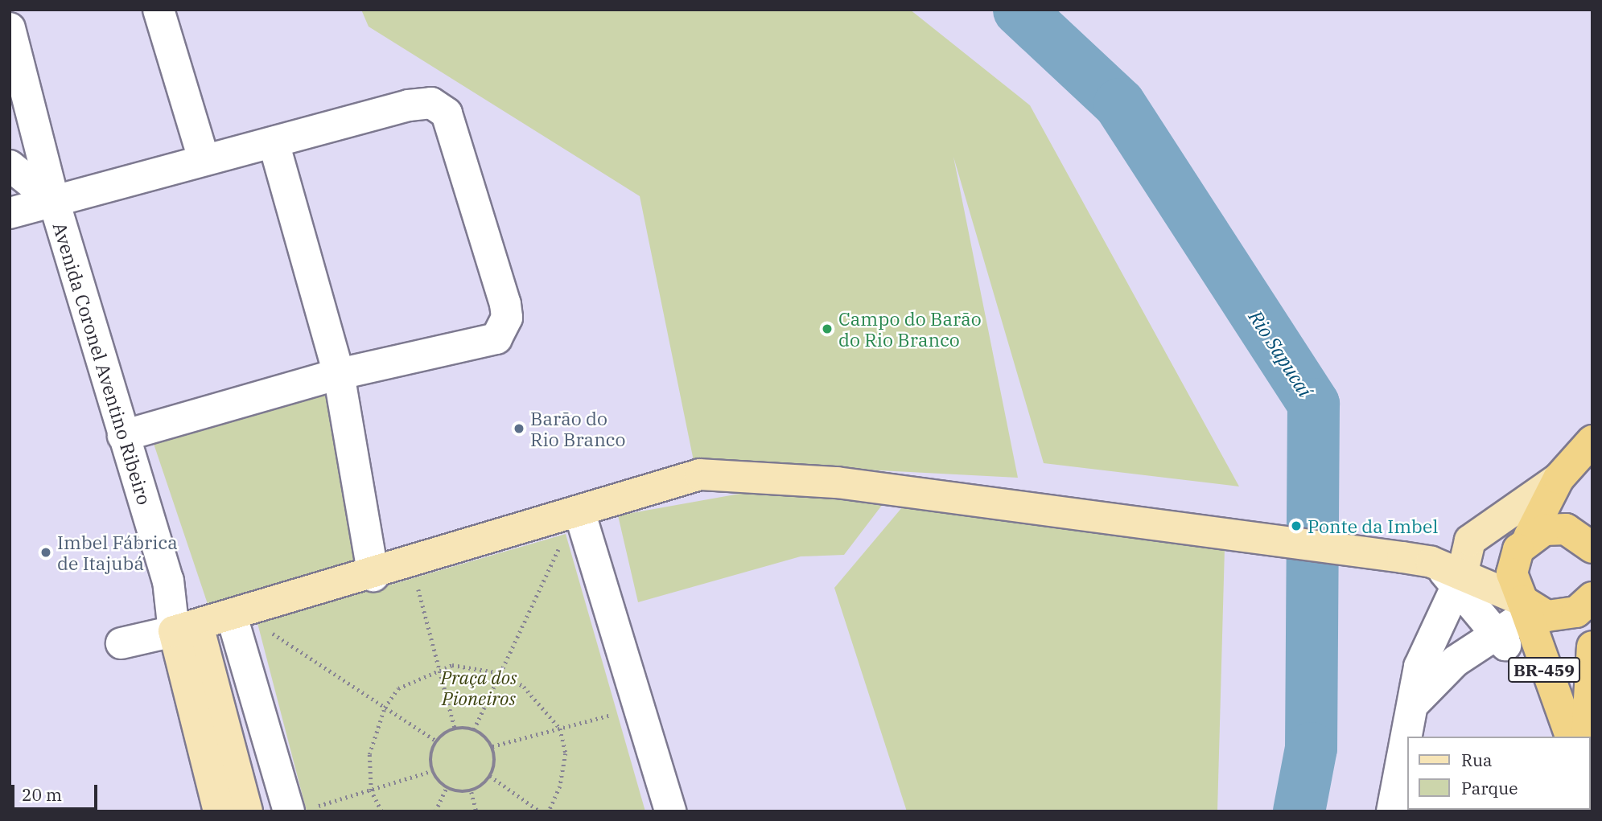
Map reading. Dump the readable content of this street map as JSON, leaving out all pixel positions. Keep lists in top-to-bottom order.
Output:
{
  "streets": {
    "highway": ["BR-459"],
    "main road": ["Avenida Coronel Aventino Ribeiro"]
  },
  "water": ["Rio Sapucaí"],
  "parks": ["Praça dos Pioneiros"],
  "places": [
    "Campo do Barão do Rio Branco",
    "Barão do Rio Branco",
    "Ponte da Imbel",
    "Imbel Fábrica de Itajubá"
  ],
  "legend": ["Rua", "Parque"],
  "scale_bar": "20 m"
}
